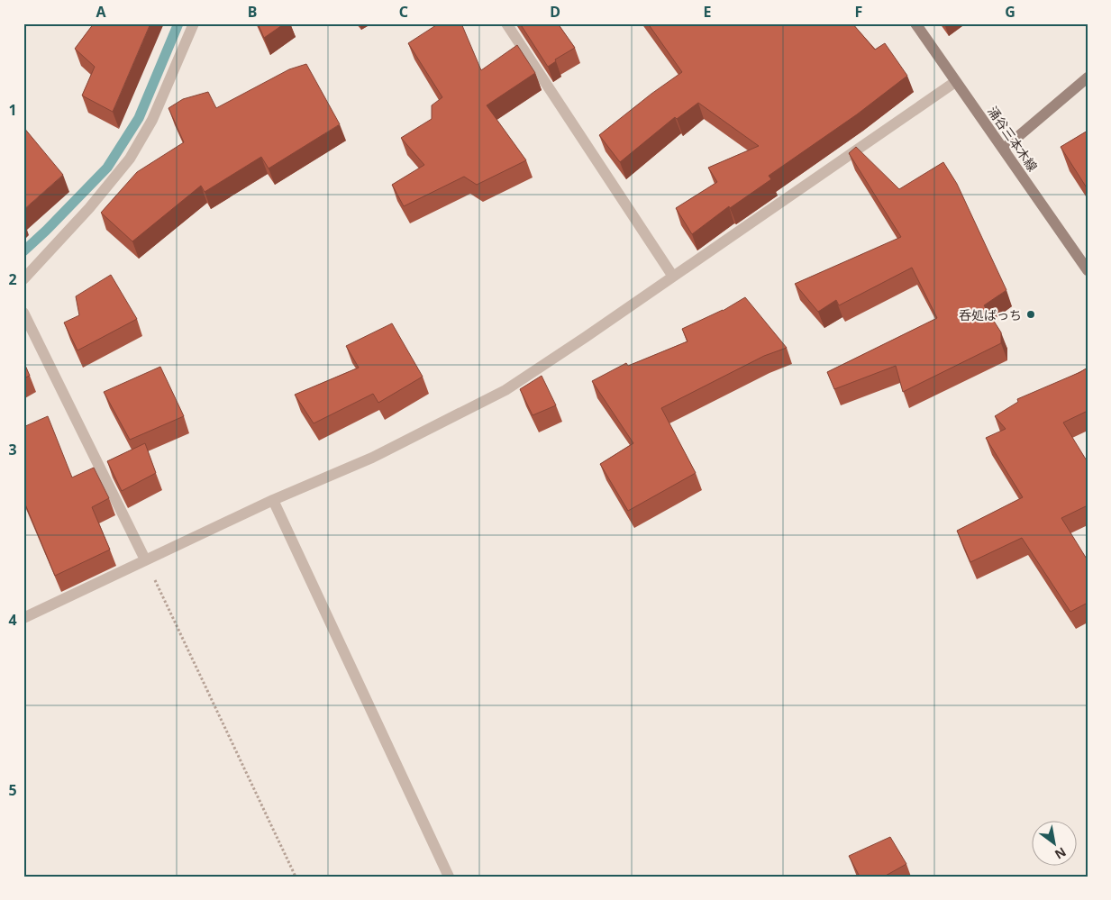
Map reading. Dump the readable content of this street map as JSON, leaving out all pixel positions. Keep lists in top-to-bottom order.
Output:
{
  "streets": {
    "main road": ["涌谷三本木線"]
  },
  "places": ["呑処ばっち"],
  "north": "bottom right",
  "grid": {
    "columns": [
      "A",
      "B",
      "C",
      "D",
      "E",
      "F",
      "G"
    ],
    "rows": [
      "1",
      "2",
      "3",
      "4",
      "5"
    ]
  }
}
